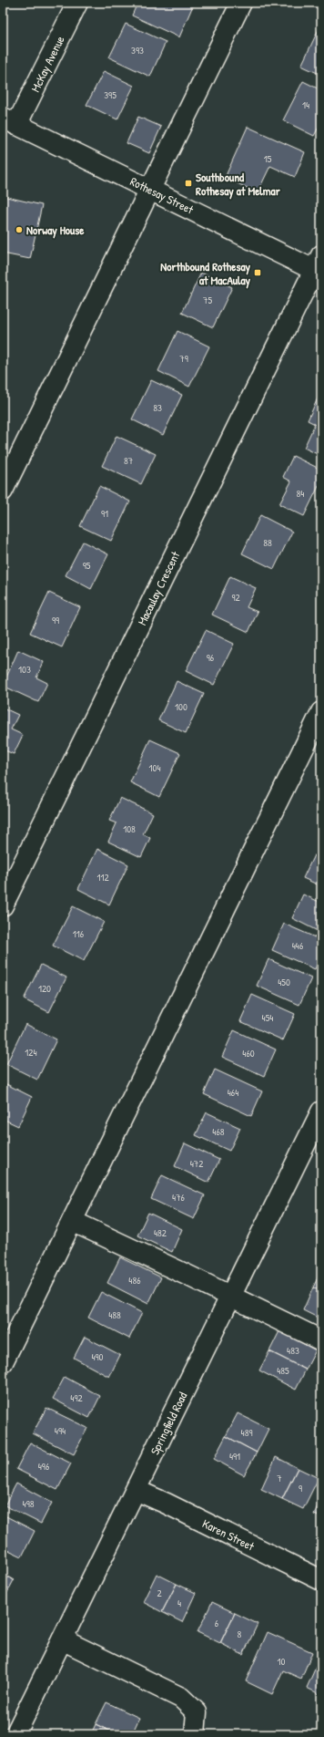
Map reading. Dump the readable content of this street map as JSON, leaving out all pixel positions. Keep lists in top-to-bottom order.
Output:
{
  "streets": {
    "street": [
      "McKay Avenue",
      "Rothesay Street",
      "Macaulay Crescent",
      "Springfield Road",
      "Karen Street"
    ]
  },
  "crossings": [
    ["McKay Avenue", "Rothesay Street"],
    ["Rothesay Street", "Macaulay Crescent"],
    ["Springfield Road", "Karen Street"]
  ],
  "places": {
    "transit": ["Southbound Rothesay at Melmar", "Northbound Rothesay at MacAulay"],
    "other": ["Norway House"]
  },
  "house_numbers": [
    "393",
    "395",
    "14",
    "15",
    "75",
    "79",
    "83",
    "87",
    "84",
    "91",
    "88",
    "95",
    "92",
    "99",
    "96",
    "103",
    "100",
    "104",
    "108",
    "112",
    "116",
    "446",
    "450",
    "120",
    "454",
    "124",
    "460",
    "464",
    "468",
    "472",
    "476",
    "482",
    "486",
    "488",
    "483",
    "490",
    "485",
    "492",
    "494",
    "489",
    "491",
    "496",
    "7",
    "9",
    "498",
    "2",
    "4",
    "6",
    "8",
    "10"
  ]
}
